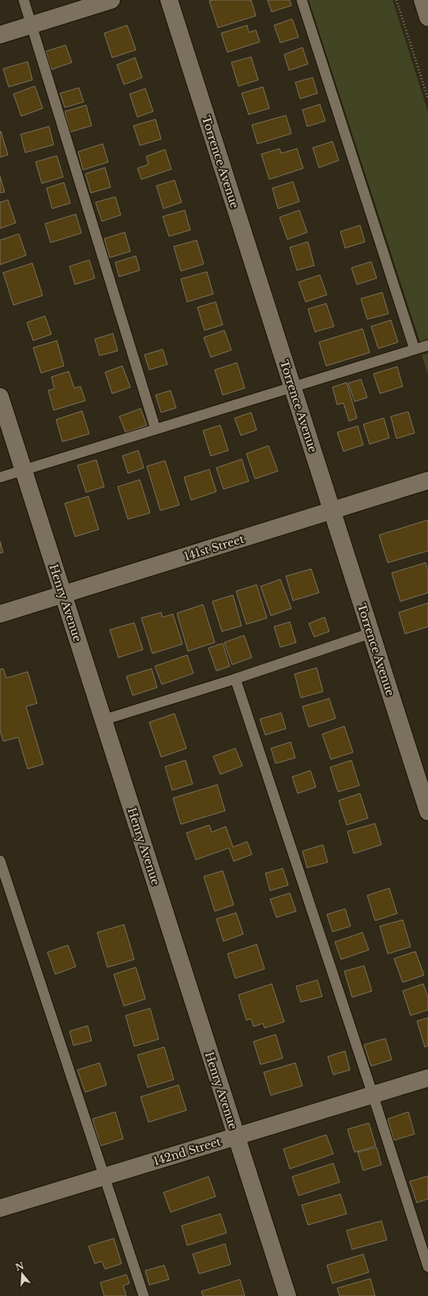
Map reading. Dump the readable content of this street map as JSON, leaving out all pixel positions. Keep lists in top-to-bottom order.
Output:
{
  "streets": {
    "street": [
      "Torrence Avenue",
      "141st Street",
      "Henry Avenue",
      "142nd Street"
    ]
  },
  "crossings": [
    ["Torrence Avenue", "141st Street"],
    ["141st Street", "Henry Avenue"],
    ["Henry Avenue", "142nd Street"]
  ],
  "north": "top"
}
